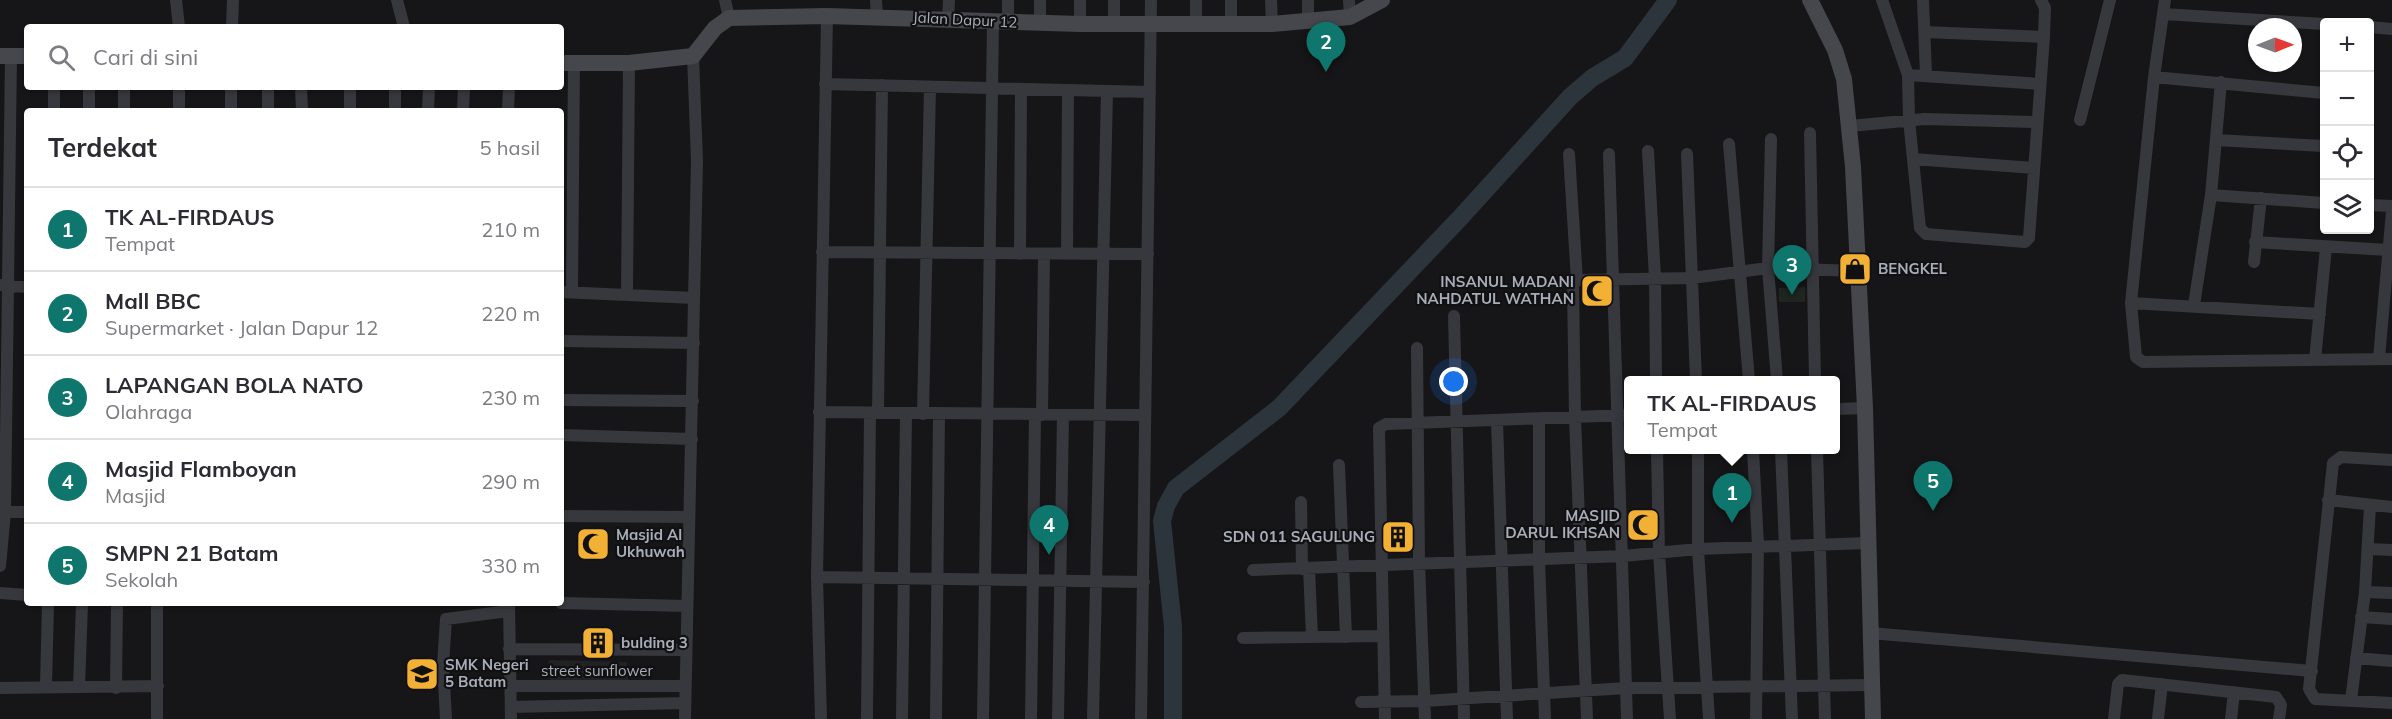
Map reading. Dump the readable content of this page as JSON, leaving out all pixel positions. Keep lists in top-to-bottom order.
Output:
{
  "streets": {
    "street": ["Jalan Dapur 12", "street sunflower"]
  },
  "places": {
    "shop": ["BENGKEL"],
    "mosque": ["INSANUL MADANI NAHDATUL WATHAN", "MASJID DARUL IKHSAN", "Masjid Al Ukhuwah"],
    "building": ["SDN 011 SAGULUNG", "bulding 3"],
    "school or university": ["SMK Negeri 5 Batam"]
  },
  "north": "right",
  "page": {
    "map_buttons": ["+", "−"],
    "pins": [
      "2",
      "3",
      "5",
      "1",
      "4"
    ],
    "search": "Cari di sini",
    "heading": ["Terdekat", "5 hasil"],
    "list": [
      {
        "mark": "1",
        "name": "TK AL-FIRDAUS",
        "note": "Tempat",
        "value": "210 m"
      },
      {
        "mark": "2",
        "name": "Mall BBC",
        "note": "Supermarket · Jalan Dapur 12",
        "value": "220 m"
      },
      {
        "mark": "3",
        "name": "LAPANGAN BOLA NATO",
        "note": "Olahraga",
        "value": "230 m"
      },
      {
        "mark": "4",
        "name": "Masjid Flamboyan",
        "note": "Masjid",
        "value": "290 m"
      },
      {
        "mark": "5",
        "name": "SMPN 21 Batam",
        "note": "Sekolah",
        "value": "330 m"
      }
    ],
    "popup": ["TK AL-FIRDAUS", "Tempat"]
  }
}
